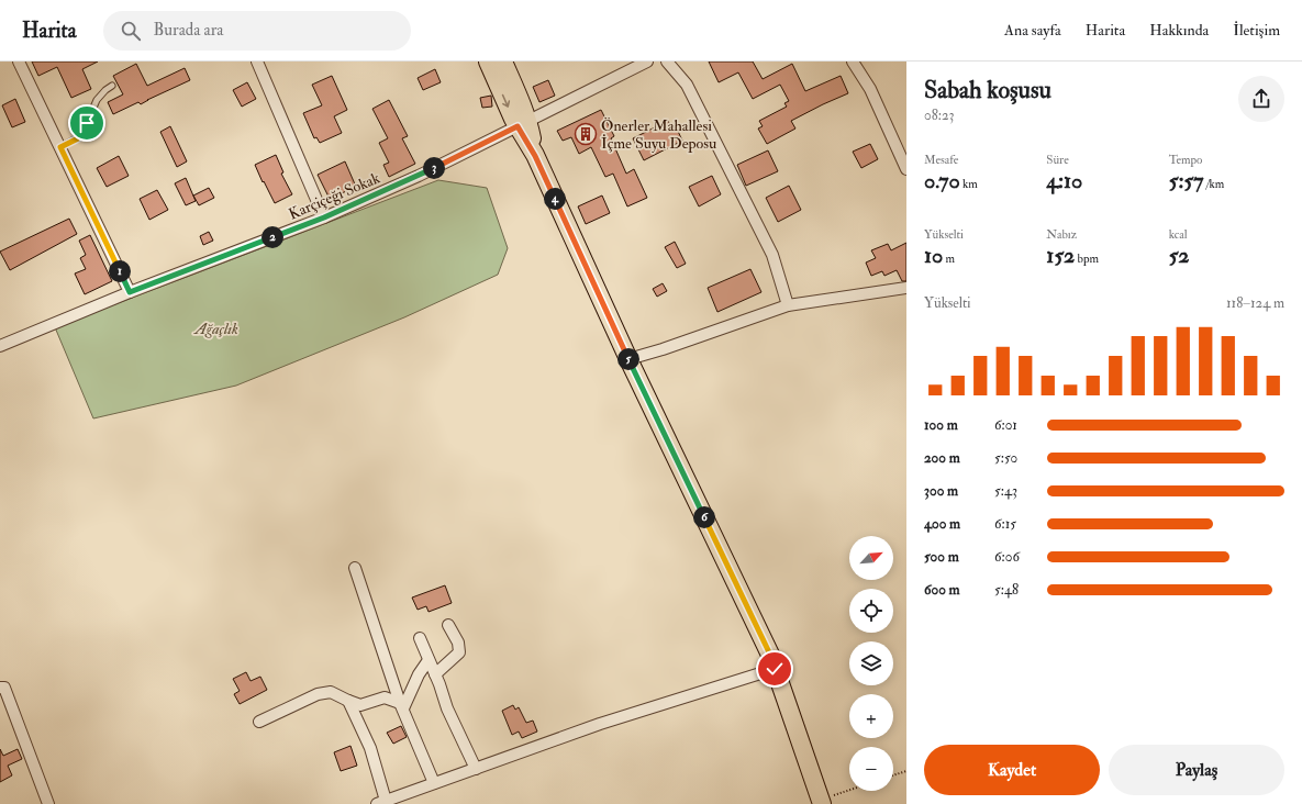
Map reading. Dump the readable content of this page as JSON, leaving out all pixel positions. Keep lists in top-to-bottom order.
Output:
{
  "streets": {
    "street": ["Karçiçeği Sokak"]
  },
  "parks": ["Ağaçlık"],
  "places": {
    "building": ["Önerler Mahallesi İçme Suyu Deposu"]
  },
  "north": "top right",
  "page": {
    "header": "Harita",
    "search": "Burada ara",
    "nav": [
      "Ana sayfa",
      "Harita",
      "Hakkında",
      "İletişim"
    ],
    "heading": ["Sabah koşusu", "08:23"],
    "stats": [
      ["Mesafe", "0.70 km"],
      ["Süre", "4:10"],
      ["Tempo", "5:57 /km"],
      ["Yükselti", "10 m"],
      ["Nabız", "152 bpm"],
      ["kcal", "52"]
    ],
    "pins": [
      "3",
      "4",
      "2",
      "1",
      "5",
      "6"
    ],
    "chart": ["Yükselti", "118–124 m"],
    "list": [
      {
        "name": "100 m",
        "note": "6:01"
      },
      {
        "name": "200 m",
        "note": "5:50"
      },
      {
        "name": "300 m",
        "note": "5:43"
      },
      {
        "name": "400 m",
        "note": "6:15"
      },
      {
        "name": "500 m",
        "note": "6:06"
      },
      {
        "name": "600 m",
        "note": "5:48"
      }
    ],
    "map_buttons": ["+", "−"],
    "buttons": ["Kaydet", "Paylaş"]
  }
}
